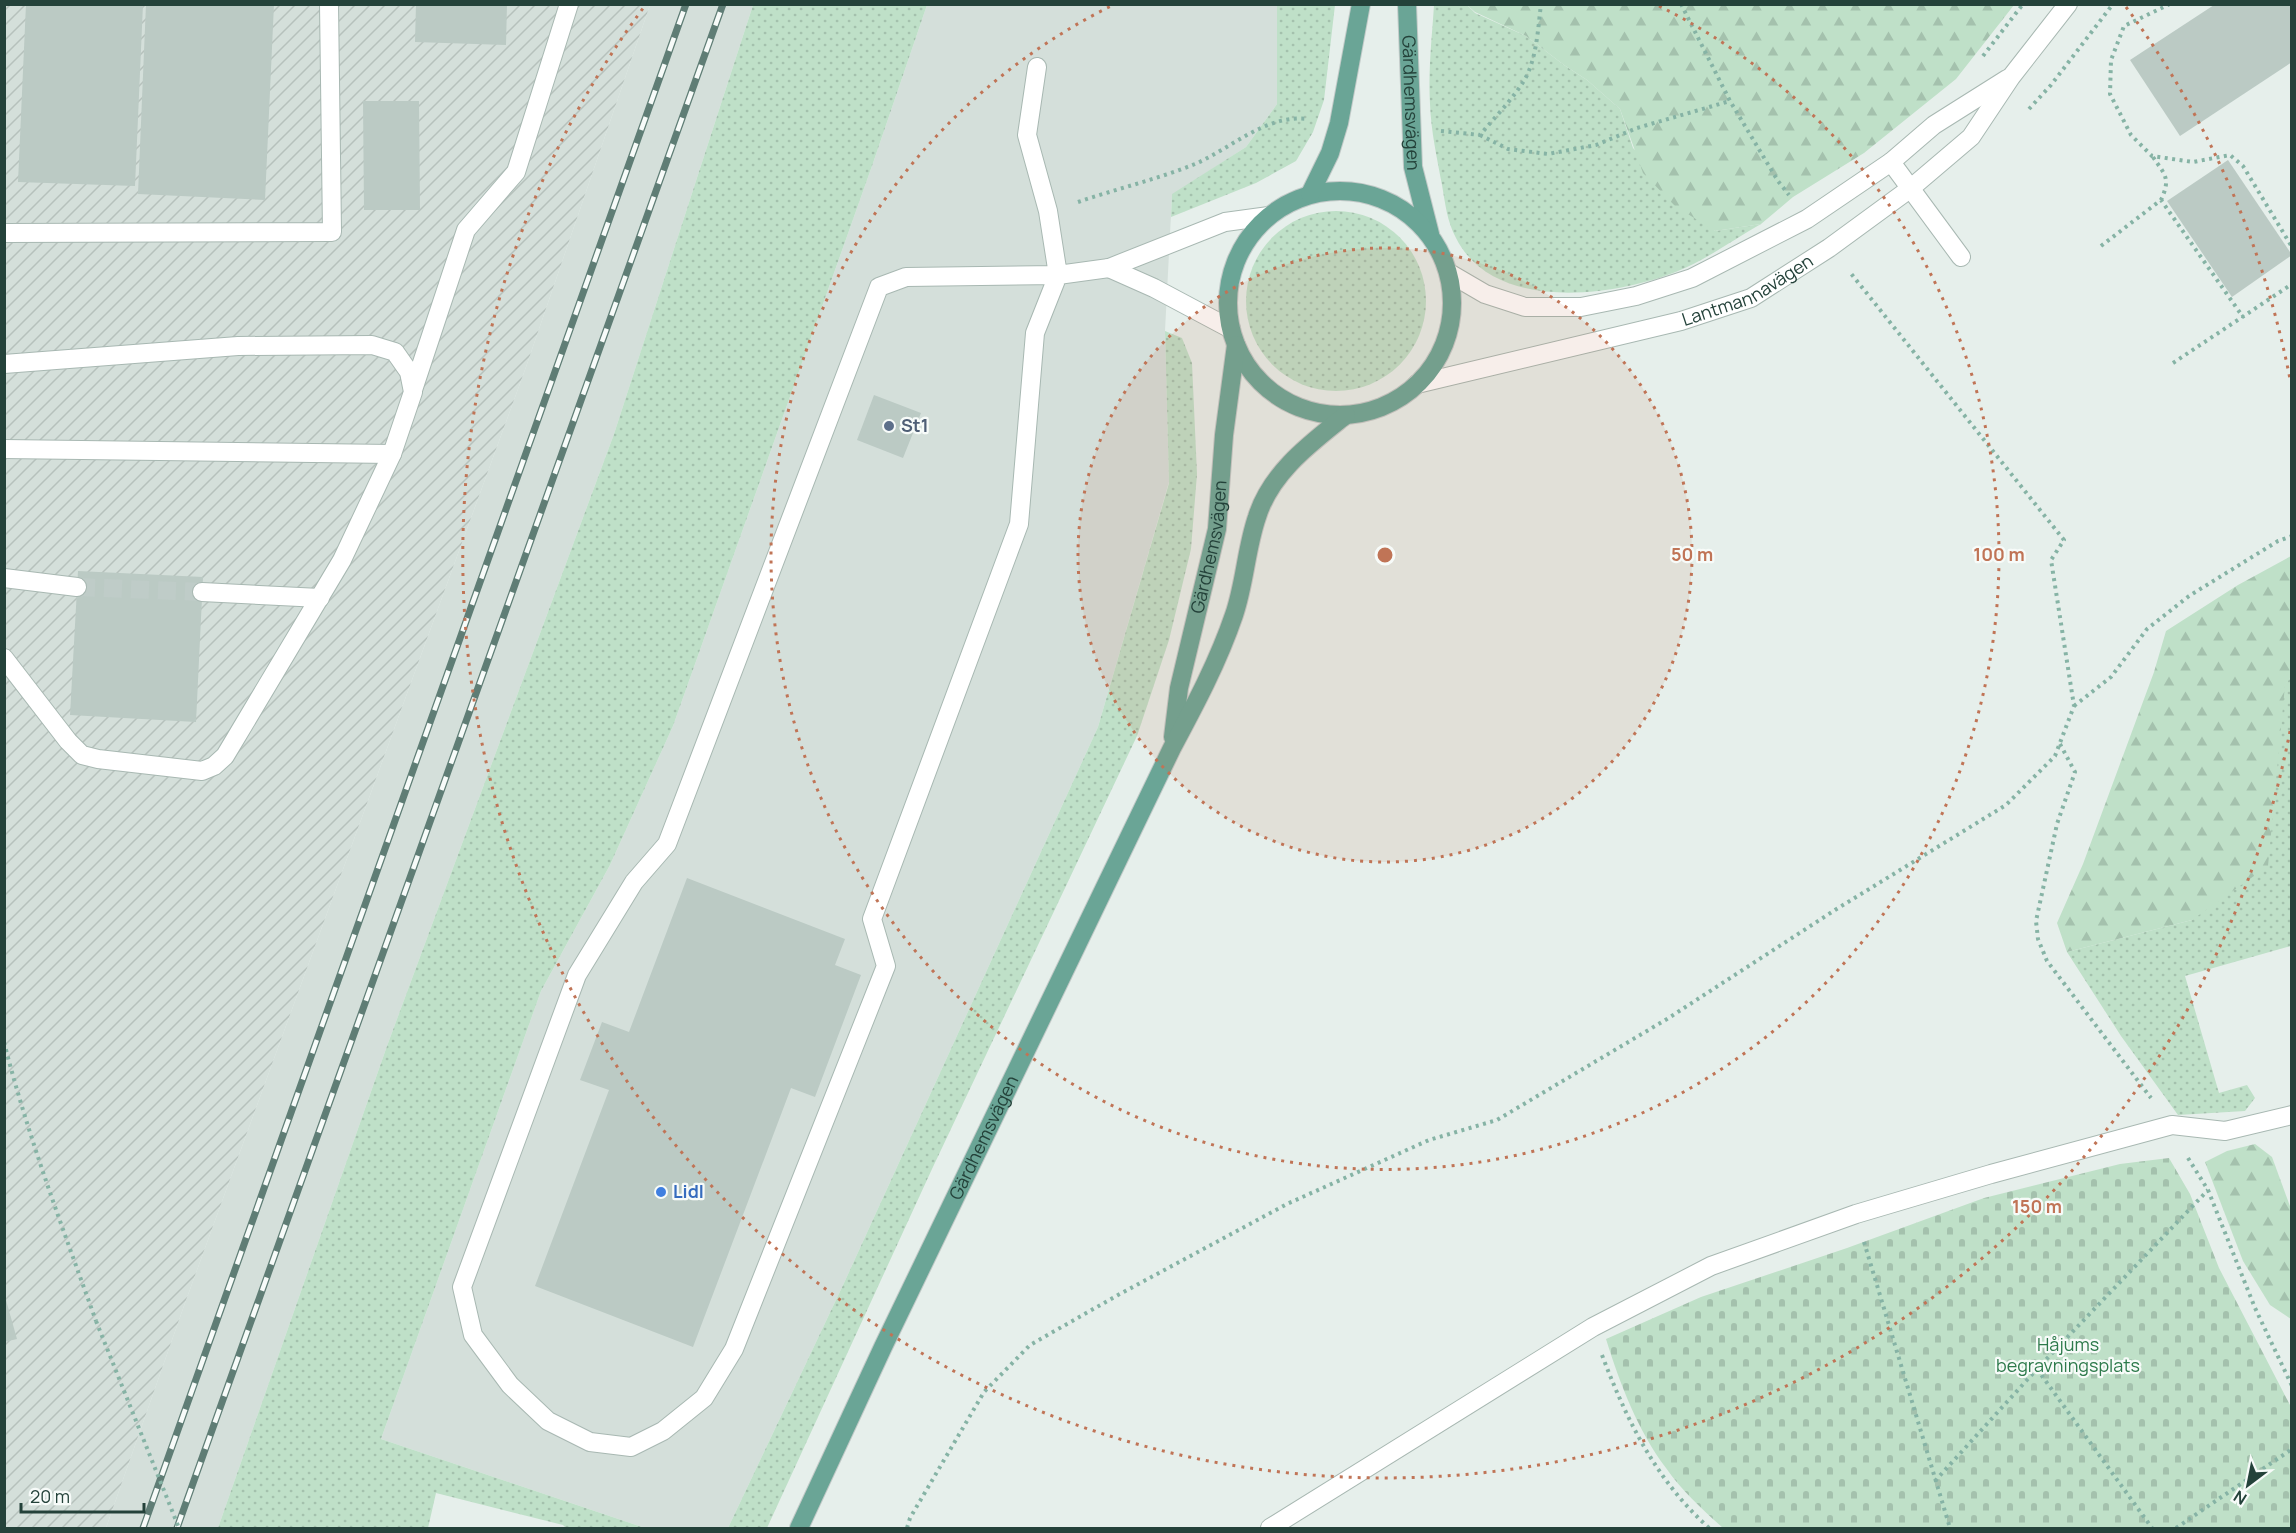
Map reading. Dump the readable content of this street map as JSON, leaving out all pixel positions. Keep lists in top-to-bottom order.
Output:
{
  "streets": {
    "main road": ["Gärdhemsvägen"],
    "street": ["Lantmannavägen"]
  },
  "parks": ["Håjums begravningsplats"],
  "places": ["St1", "Lidl"],
  "scale_bar": "20 m",
  "north": "bottom left",
  "rings": ["50 m", "100 m", "150 m"]
}
